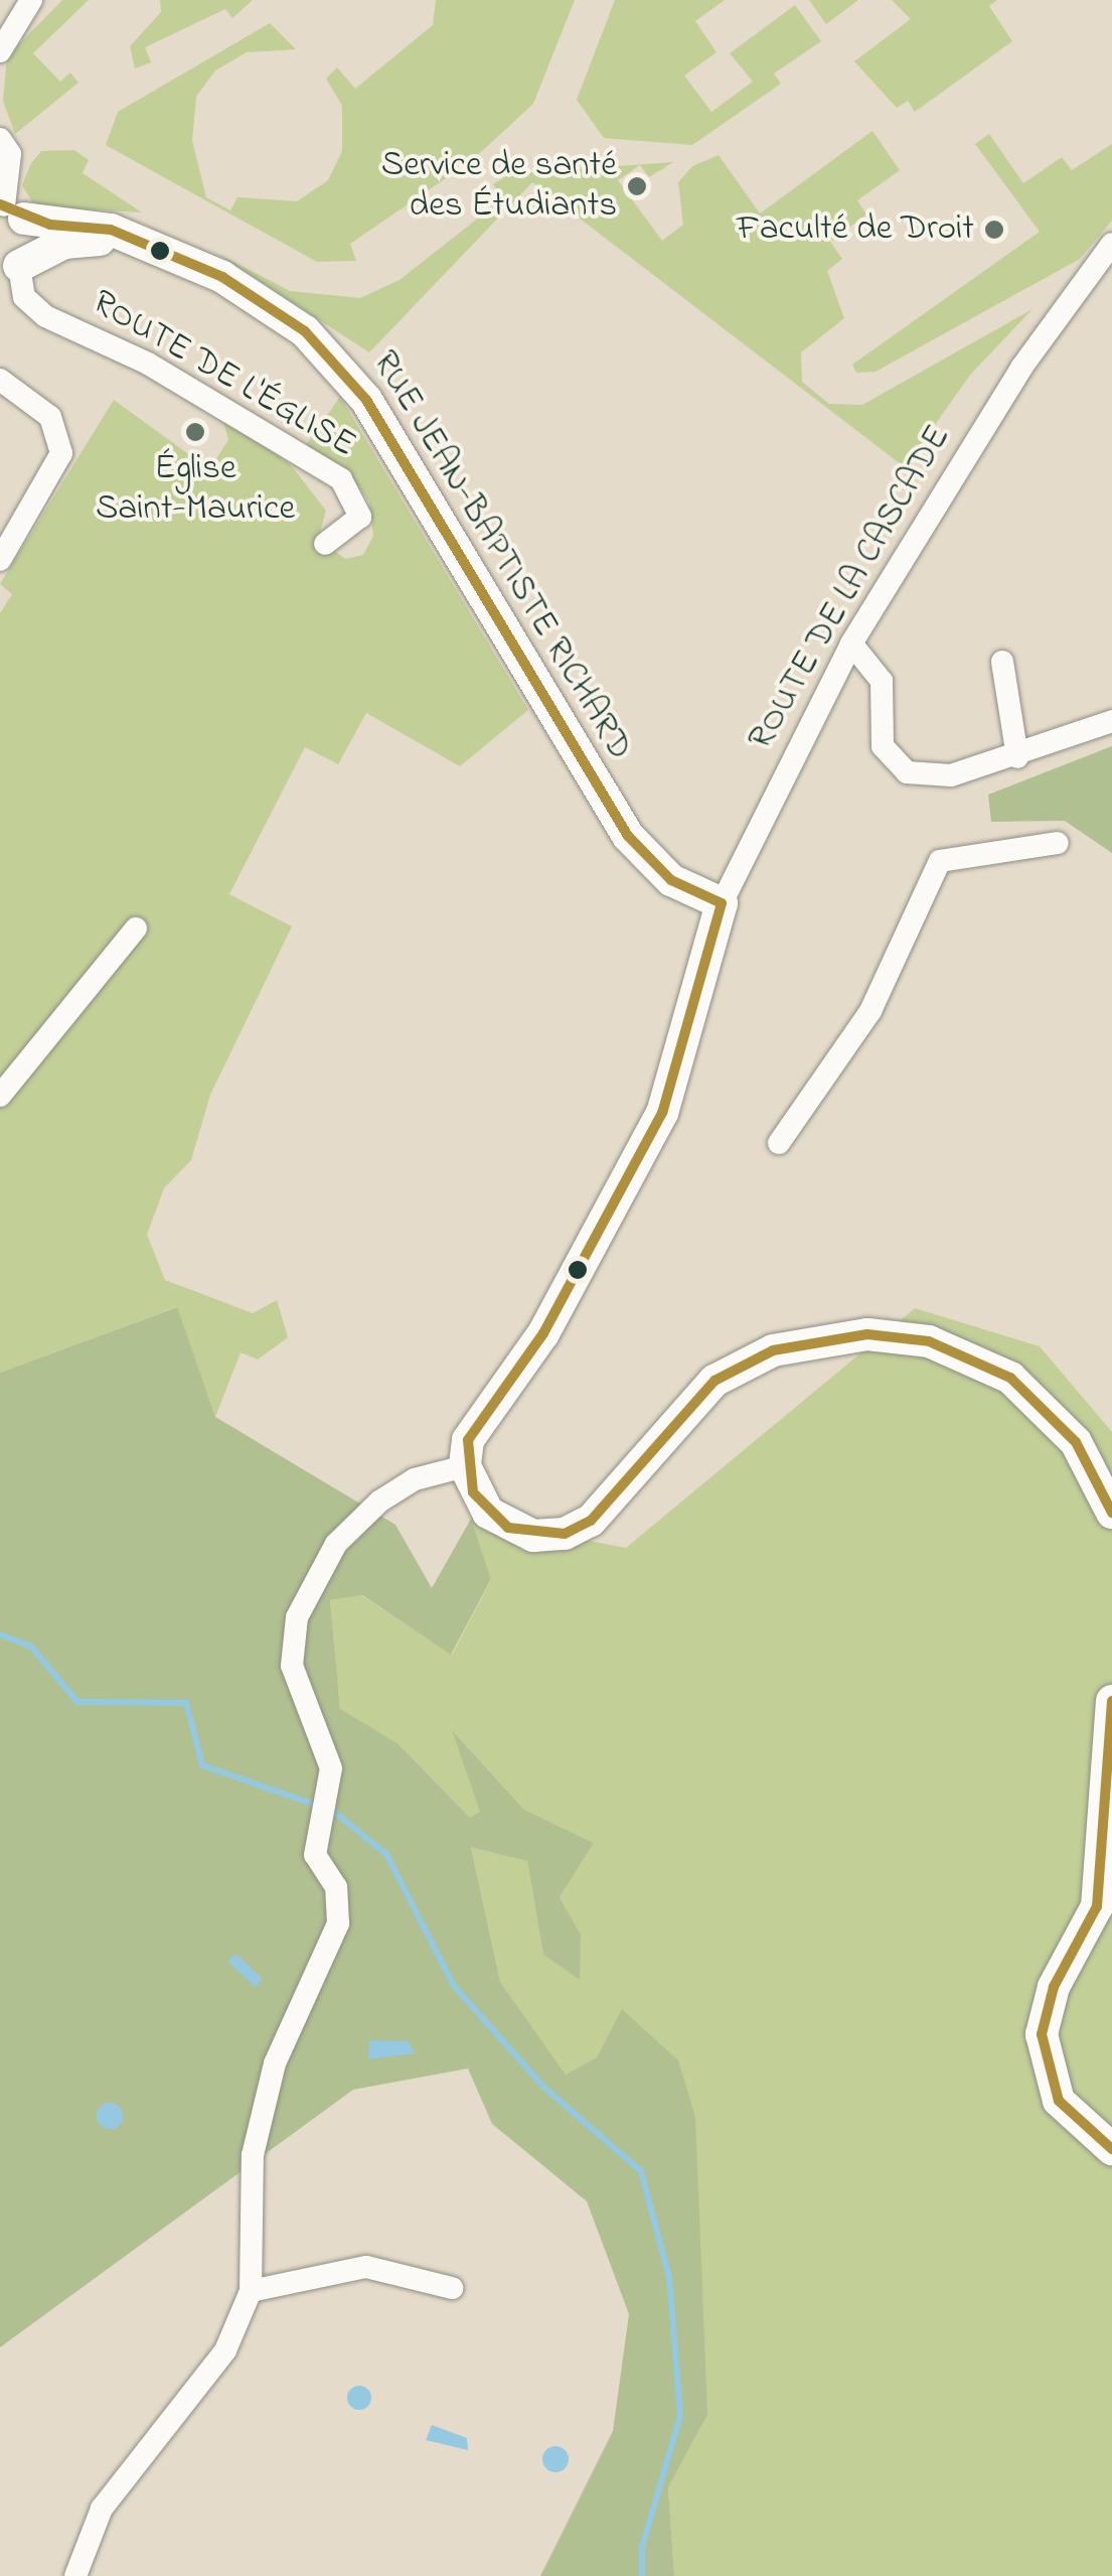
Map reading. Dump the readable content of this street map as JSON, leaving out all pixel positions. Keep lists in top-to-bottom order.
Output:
{
  "streets": {
    "street": ["ROUTE DE L'ÉGLISE", "RUE JEAN-BAPTISTE RICHARD", "ROUTE DE LA CASCADE"]
  },
  "crossings": [
    ["ROUTE DE L'ÉGLISE", "RUE JEAN-BAPTISTE RICHARD"],
    ["RUE JEAN-BAPTISTE RICHARD", "ROUTE DE LA CASCADE"]
  ],
  "places": ["Service de santé des Étudiants", "Faculté de Droit", "Église Saint-Maurice"]
}
